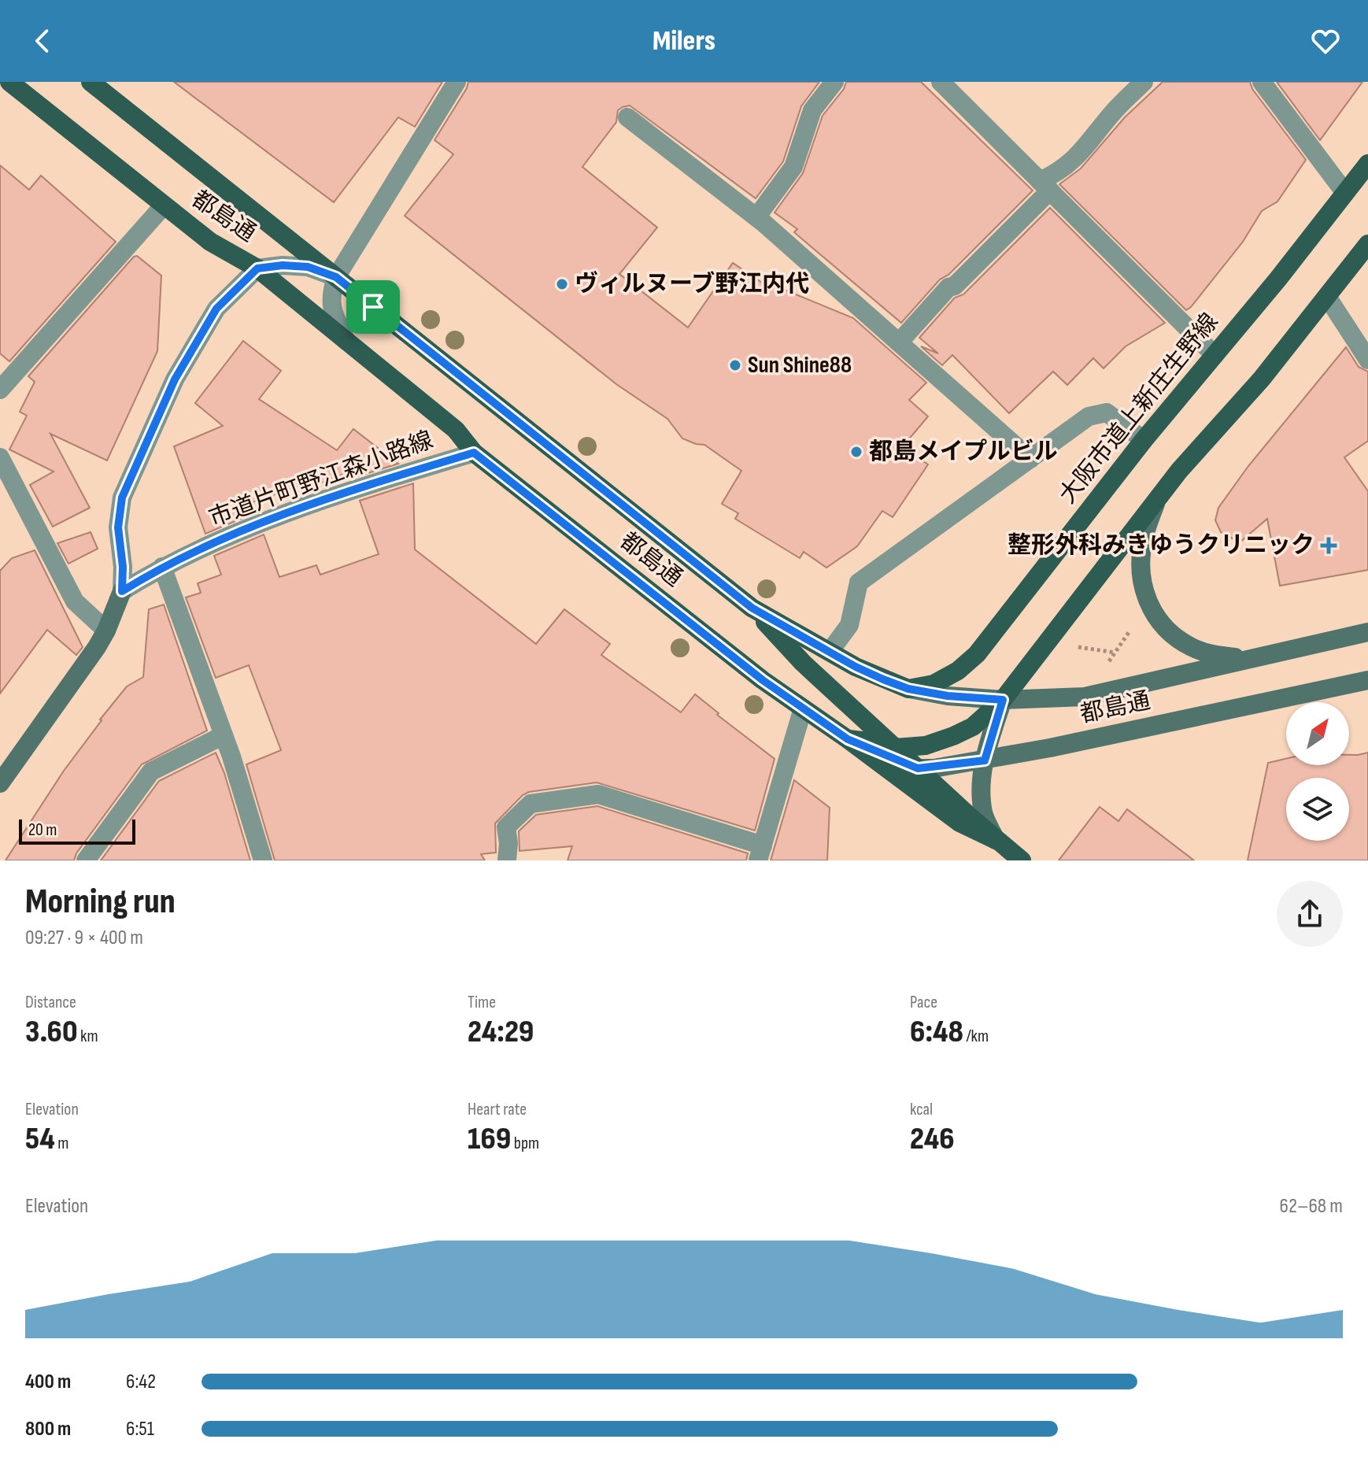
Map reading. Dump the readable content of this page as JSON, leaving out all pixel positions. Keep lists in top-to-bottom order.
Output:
{
  "streets": {
    "main road": ["都島通", "大阪市道上新庄生野線"],
    "street": ["市道片町野江森小路線"]
  },
  "crossings": [
    ["都島通", "大阪市道上新庄生野線"],
    ["都島通", "市道片町野江森小路線"]
  ],
  "places": {
    "other": ["ヴィルヌーブ野江内代", "Sun Shine88", "都島メイプルビル"],
    "health": ["整形外科みきゆうクリニック"]
  },
  "scale_bar": "20 m",
  "north": "top right",
  "page": {
    "header": "Milers",
    "scale": "20 m",
    "heading": ["Morning run", "09:27 · 9 × 400 m"],
    "stats": [
      ["Distance", "3.60 km"],
      ["Time", "24:29"],
      ["Pace", "6:48 /km"],
      ["Elevation", "54 m"],
      ["Heart rate", "169 bpm"],
      ["kcal", "246"]
    ],
    "chart": ["Elevation", "62–68 m"],
    "list": [
      {
        "name": "400 m",
        "note": "6:42"
      },
      {
        "name": "800 m",
        "note": "6:51"
      }
    ]
  }
}
